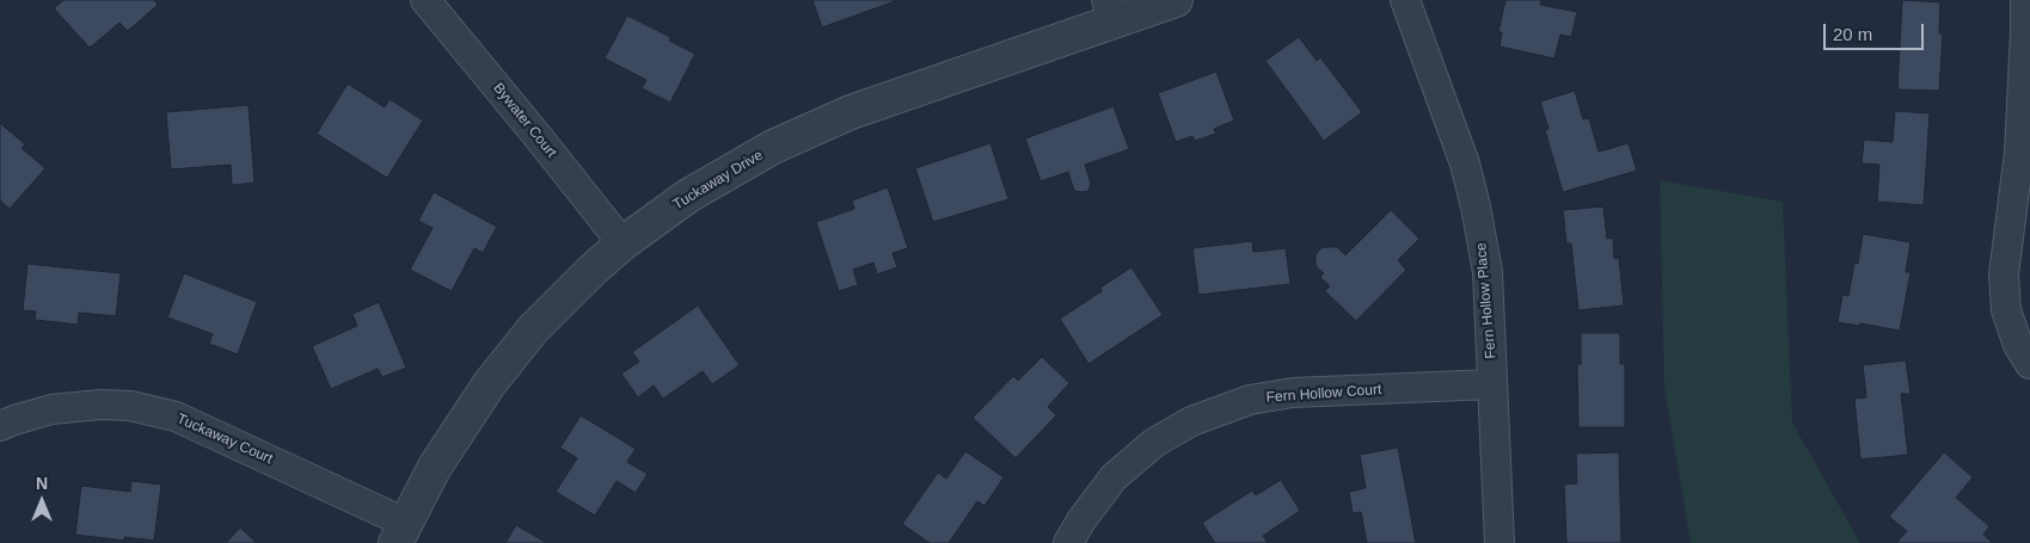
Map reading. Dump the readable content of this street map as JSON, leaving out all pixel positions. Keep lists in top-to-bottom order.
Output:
{
  "streets": {
    "street": [
      "Bywater Court",
      "Tuckaway Drive",
      "Fern Hollow Place",
      "Fern Hollow Court",
      "Tuckaway Court"
    ]
  },
  "crossings": [
    ["Bywater Court", "Tuckaway Drive"],
    ["Tuckaway Drive", "Tuckaway Court"],
    ["Fern Hollow Place", "Fern Hollow Court"]
  ],
  "scale_bar": "20 m",
  "north": "top"
}
